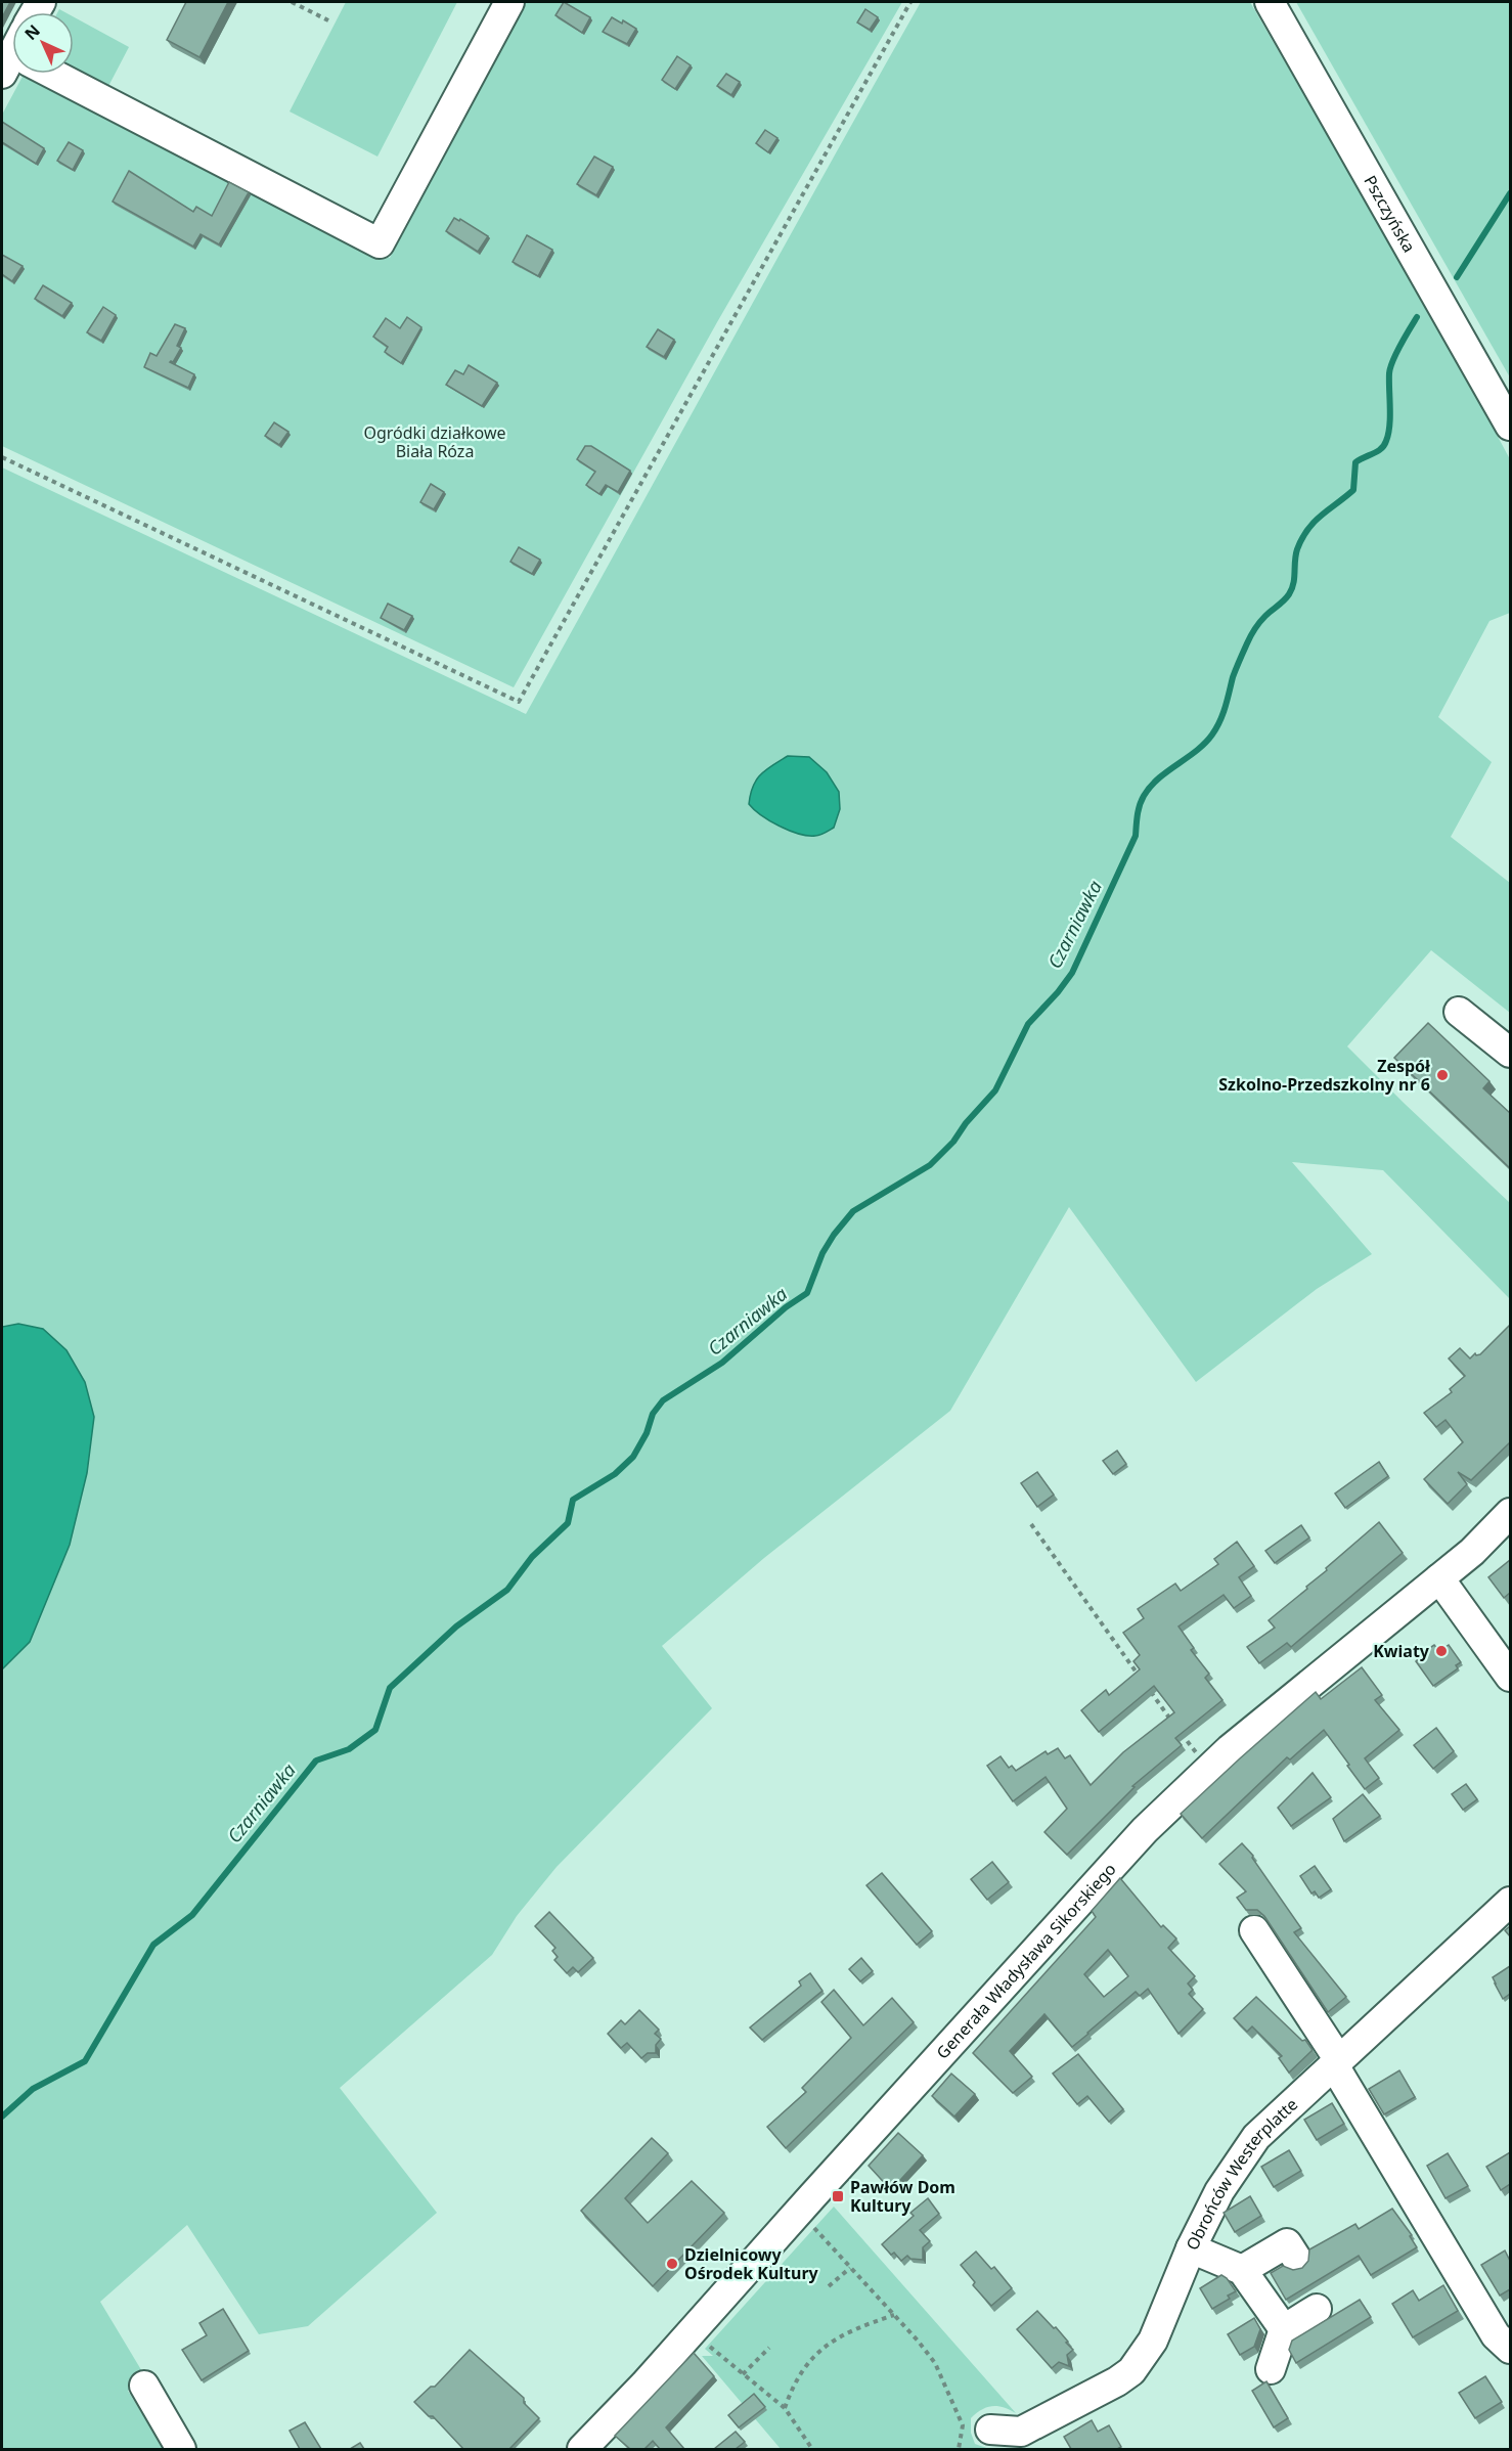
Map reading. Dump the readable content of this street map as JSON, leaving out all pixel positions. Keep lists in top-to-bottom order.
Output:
{
  "streets": {
    "street": ["Pszczyńska", "Generała Władysława Sikorskiego", "Obrońców Westerplatte"]
  },
  "water": ["Czarniawka"],
  "parks": ["Ogródki działkowe Biała Róza"],
  "places": {
    "other": ["Zespół Szkolno-Przedszkolny nr 6", "Kwiaty", "Dzielnicowy Ośrodek Kultury"],
    "transit": ["Pawłów Dom Kultury"]
  },
  "north": "top left"
}
